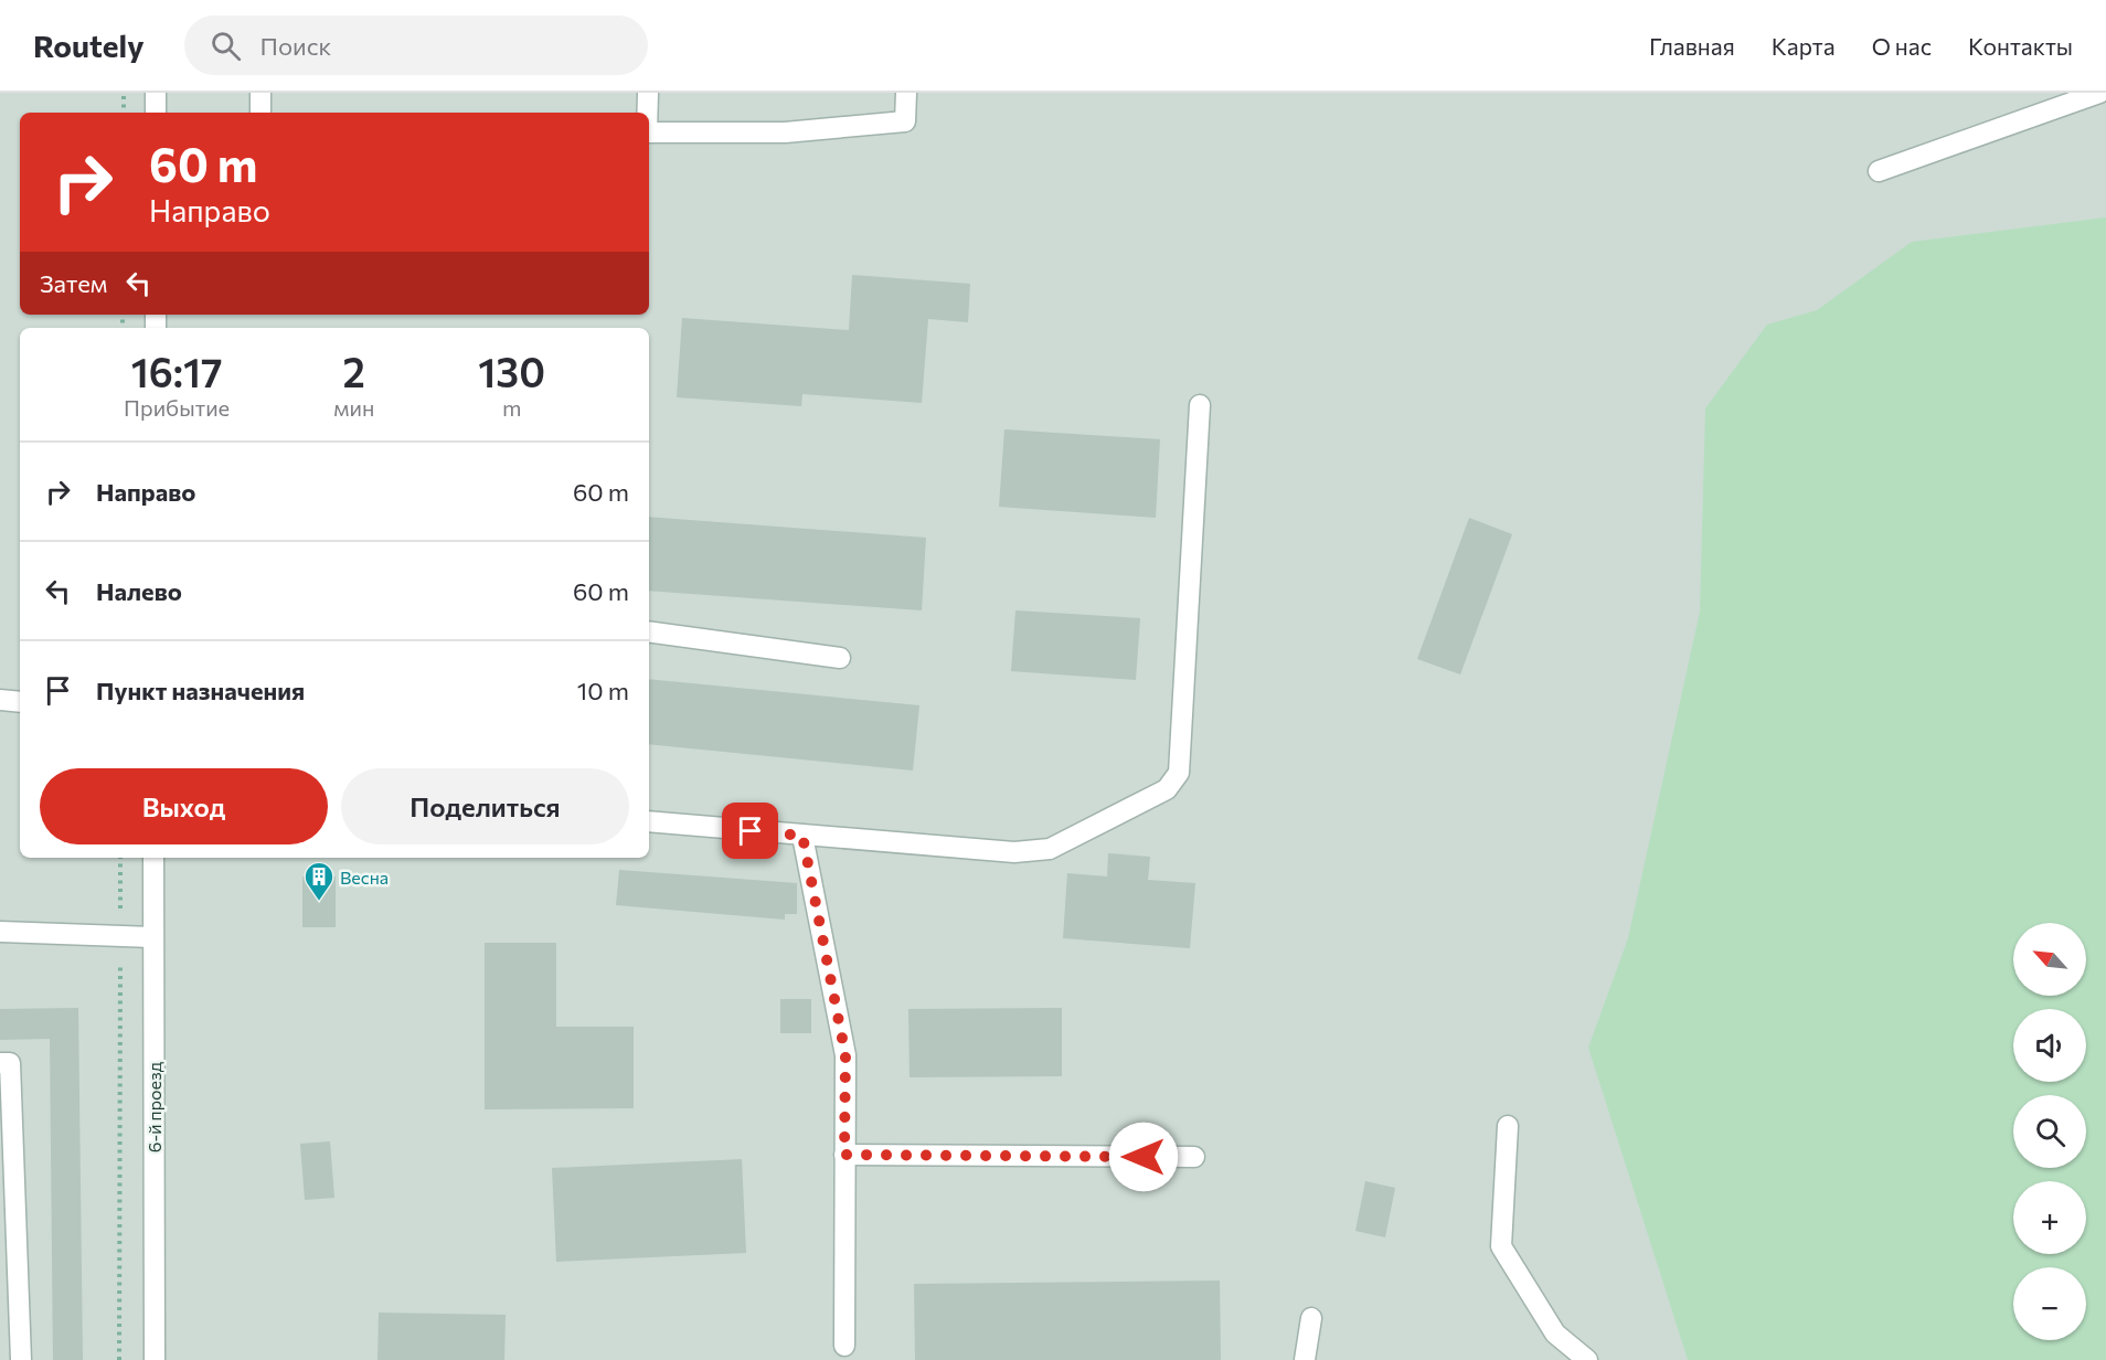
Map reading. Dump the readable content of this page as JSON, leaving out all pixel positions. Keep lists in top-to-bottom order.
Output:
{
  "streets": {
    "street": ["6-й проезд"]
  },
  "places": {
    "building": ["Весна"]
  },
  "north": "top left",
  "page": {
    "header": "Routely",
    "search": "Поиск",
    "nav": [
      "Главная",
      "Карта",
      "О нас",
      "Контакты"
    ],
    "turn": ["60 m", "Направо"],
    "then": "Затем",
    "eta": [
      "16:17",
      "Прибытие",
      "2",
      "мин",
      "130",
      "m"
    ],
    "list": [
      {
        "name": "Направо",
        "value": "60 m"
      },
      {
        "name": "Налево",
        "value": "60 m"
      },
      {
        "name": "Пункт назначения",
        "value": "10 m"
      }
    ],
    "buttons": ["Выход", "Поделиться"],
    "map_buttons": ["+", "−"]
  }
}
